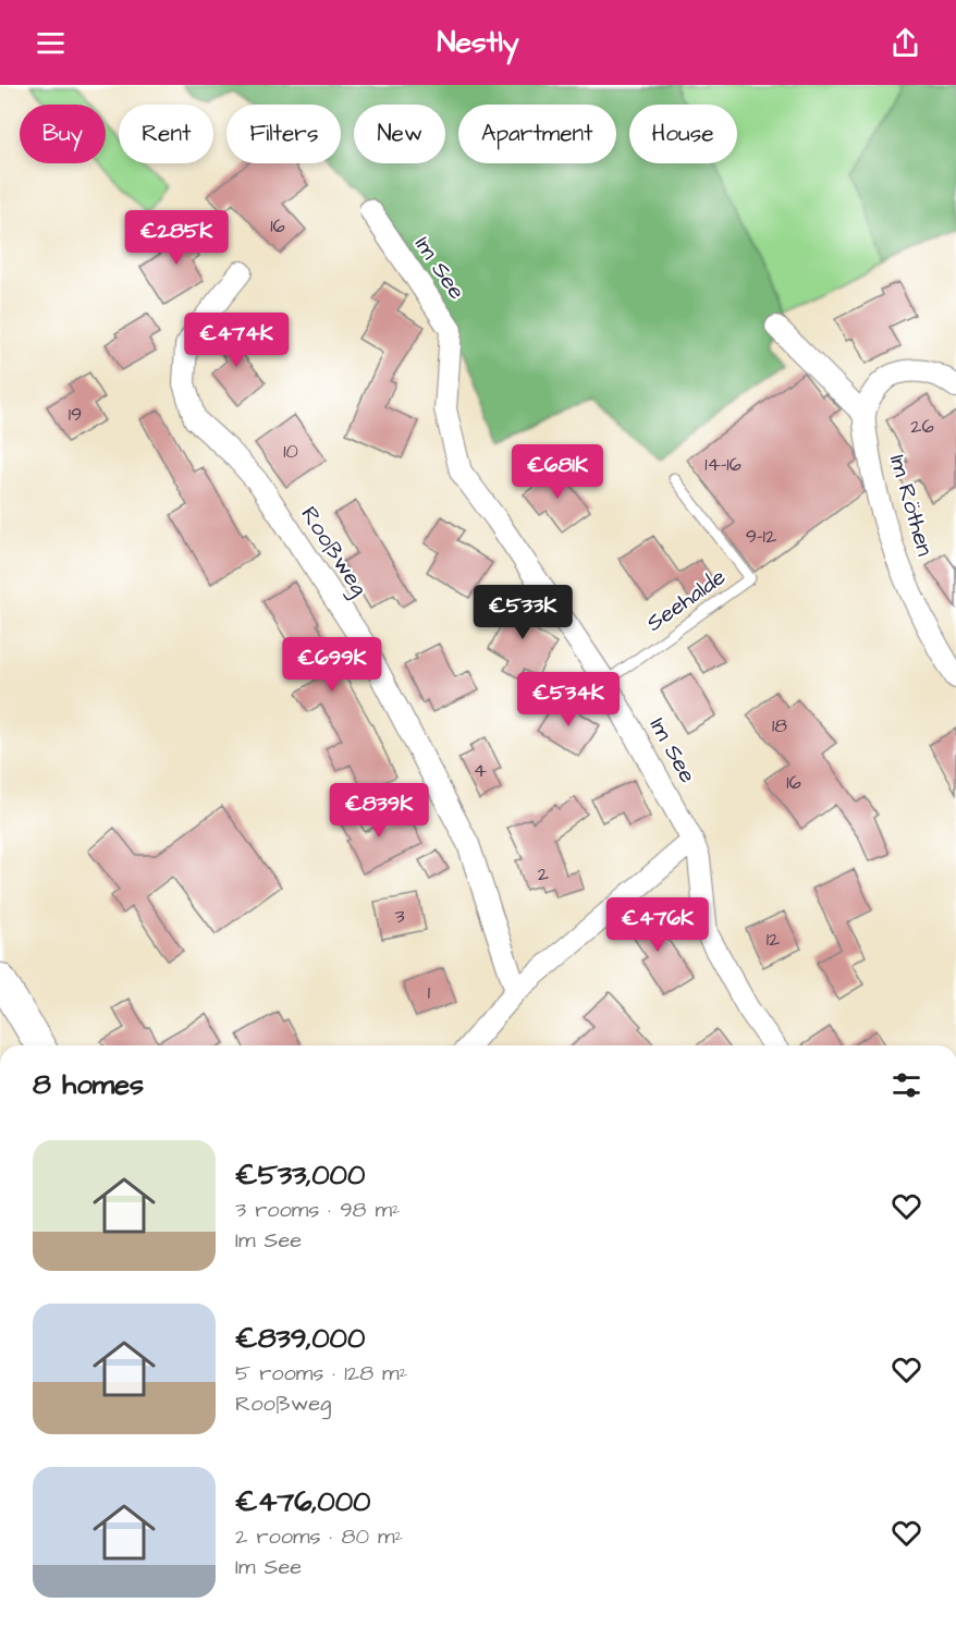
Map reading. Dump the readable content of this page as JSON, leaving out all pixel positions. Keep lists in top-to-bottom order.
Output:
{
  "streets": {
    "street": ["Im See", "Im Röthen", "Rooßweg"],
    "lane": ["Seehalde"]
  },
  "crossings": [
    ["Im See", "Seehalde"]
  ],
  "house_numbers": [
    "16",
    "19",
    "26",
    "10",
    "14-16",
    "9-12",
    "18",
    "4",
    "16",
    "2",
    "3",
    "12",
    "1"
  ],
  "page": {
    "header": "Nestly",
    "chip": [
      "Buy",
      "Rent",
      "Filters",
      "New",
      "Apartment",
      "House"
    ],
    "price": [
      "€285K",
      "€474K",
      "€681K",
      "€533K",
      "€699K",
      "€534K",
      "€839K",
      "€476K"
    ],
    "heading": "8 homes",
    "list": [
      {
        "name": "€533,000",
        "note": "3 rooms · 98 m² · Im See"
      },
      {
        "name": "€839,000",
        "note": "5 rooms · 128 m² · Rooßweg"
      },
      {
        "name": "€476,000",
        "note": "2 rooms · 80 m² · Im See"
      }
    ]
  }
}
